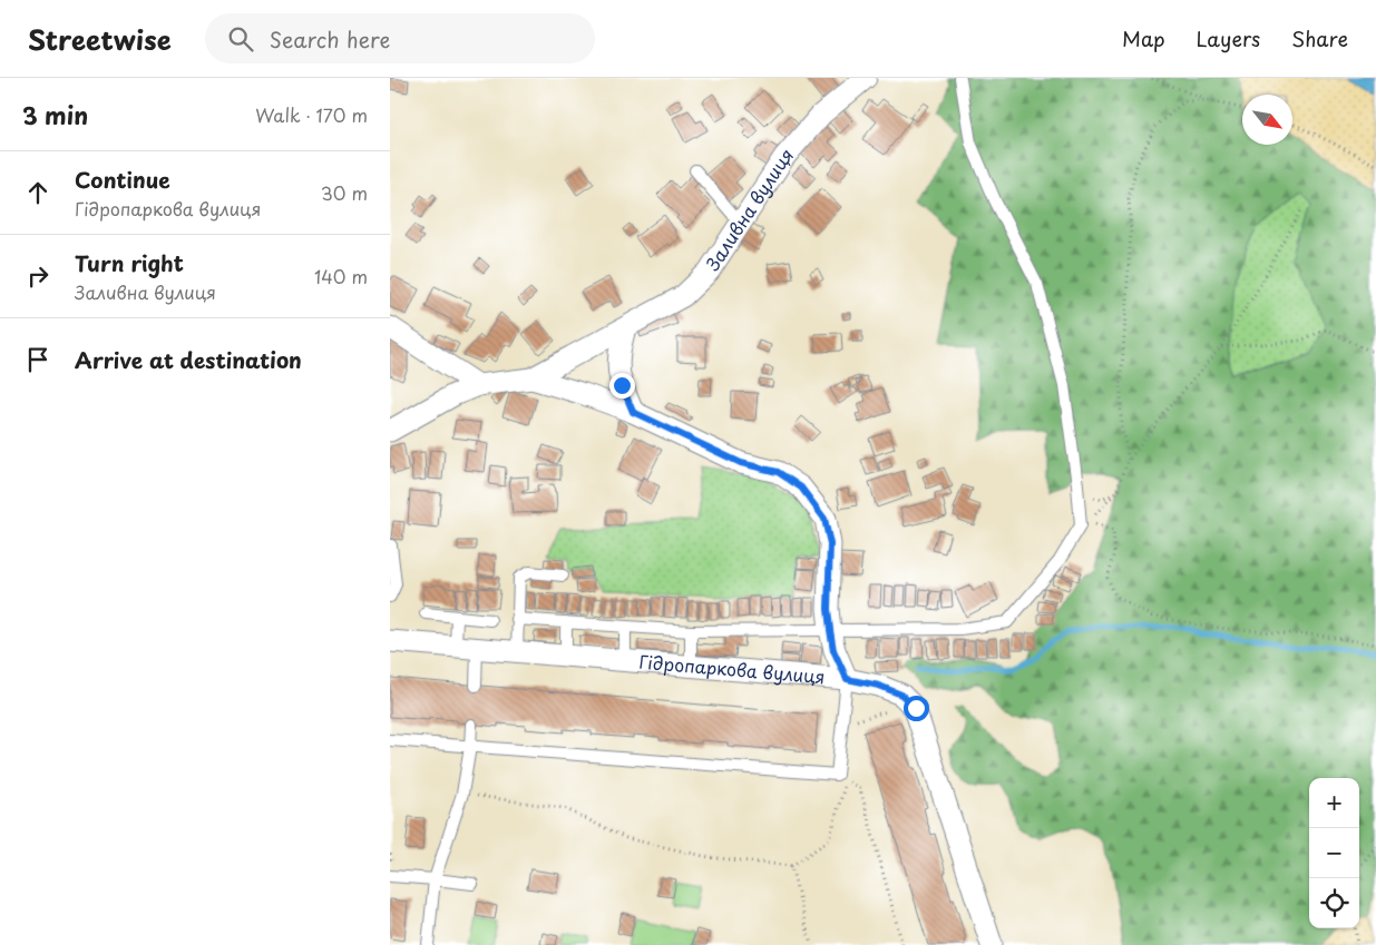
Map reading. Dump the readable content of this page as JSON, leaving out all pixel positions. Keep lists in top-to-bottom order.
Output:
{
  "streets": {
    "street": ["Заливна вулиця", "Гідропаркова вулиця"]
  },
  "crossings": [
    ["Заливна вулиця", "Гідропаркова вулиця"]
  ],
  "north": "bottom right",
  "page": {
    "header": "Streetwise",
    "search": "Search here",
    "nav": ["Map", "Layers", "Share"],
    "heading": ["3 min", "Walk · 170 m"],
    "list": [
      ["Continue", "Гідропаркова вулиця", "30 m"],
      ["Turn right", "Заливна вулиця", "140 m"],
      "Arrive at destination"
    ],
    "map_buttons": ["+", "−"]
  }
}
